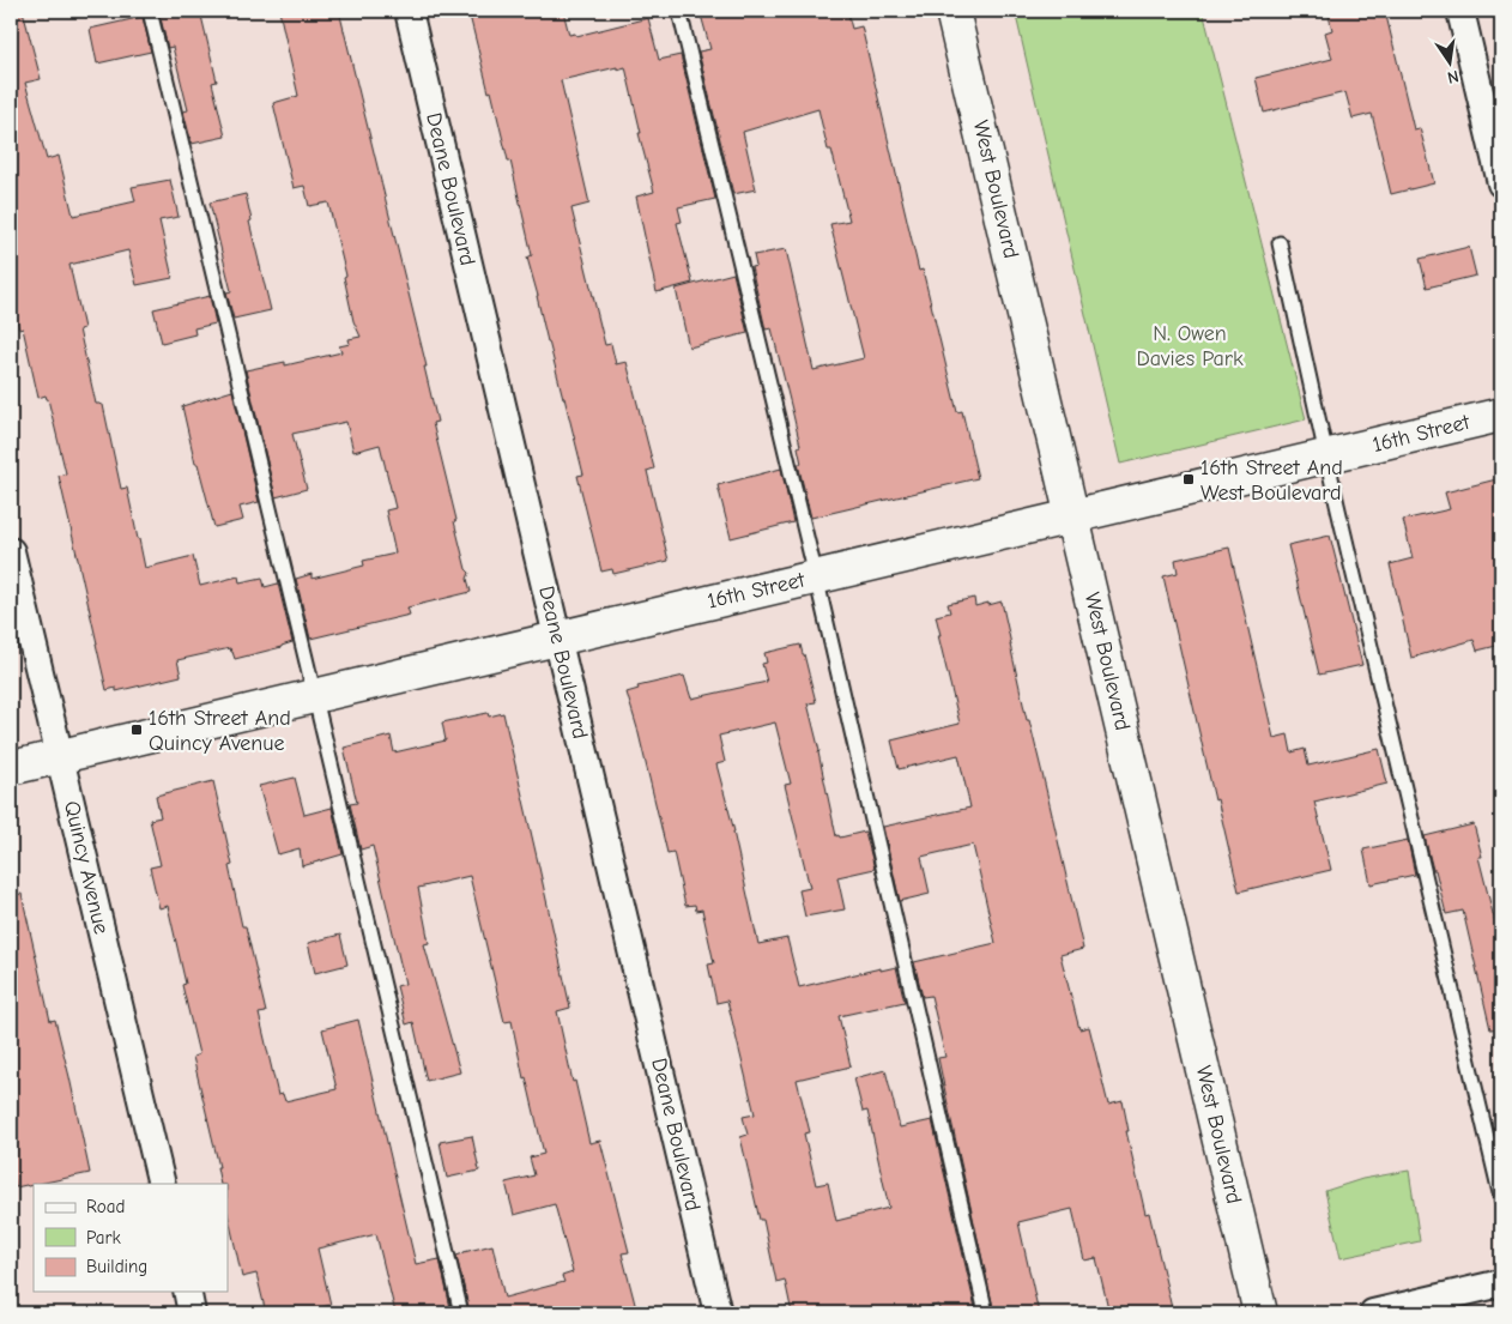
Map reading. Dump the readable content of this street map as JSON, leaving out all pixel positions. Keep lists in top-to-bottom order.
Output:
{
  "streets": {
    "street": [
      "Deane Boulevard",
      "West Boulevard",
      "16th Street",
      "Quincy Avenue"
    ]
  },
  "crossings": [
    ["Deane Boulevard", "16th Street"],
    ["West Boulevard", "16th Street"],
    ["16th Street", "Quincy Avenue"]
  ],
  "parks": ["N. Owen Davies Park"],
  "places": {
    "transit": ["16th Street And West Boulevard", "16th Street And Quincy Avenue"]
  },
  "legend": ["Road", "Park", "Building"],
  "north": "bottom"
}
